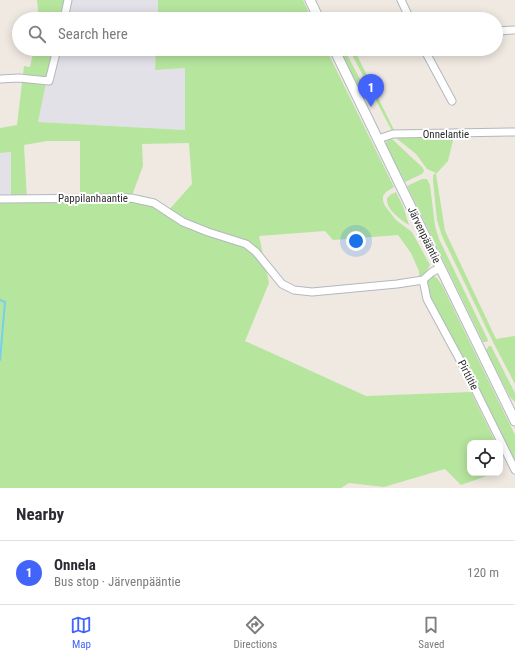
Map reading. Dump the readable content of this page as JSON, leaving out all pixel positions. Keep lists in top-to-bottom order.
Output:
{
  "streets": {
    "main road": ["Järvenpääntie"],
    "street": ["Onnelantie", "Pappilanhaantie", "Pirttitie"]
  },
  "crossings": [
    ["Onnelantie", "Järvenpääntie"],
    ["Pappilanhaantie", "Järvenpääntie"],
    ["Pappilanhaantie", "Pirttitie"]
  ],
  "page": {
    "search": "Search here",
    "pins": "1",
    "heading": "Nearby",
    "list": [
      {
        "mark": "1",
        "name": "Onnela",
        "note": "Bus stop · Järvenpääntie",
        "value": "120 m"
      }
    ],
    "nav": ["Map", "Directions", "Saved"]
  }
}
